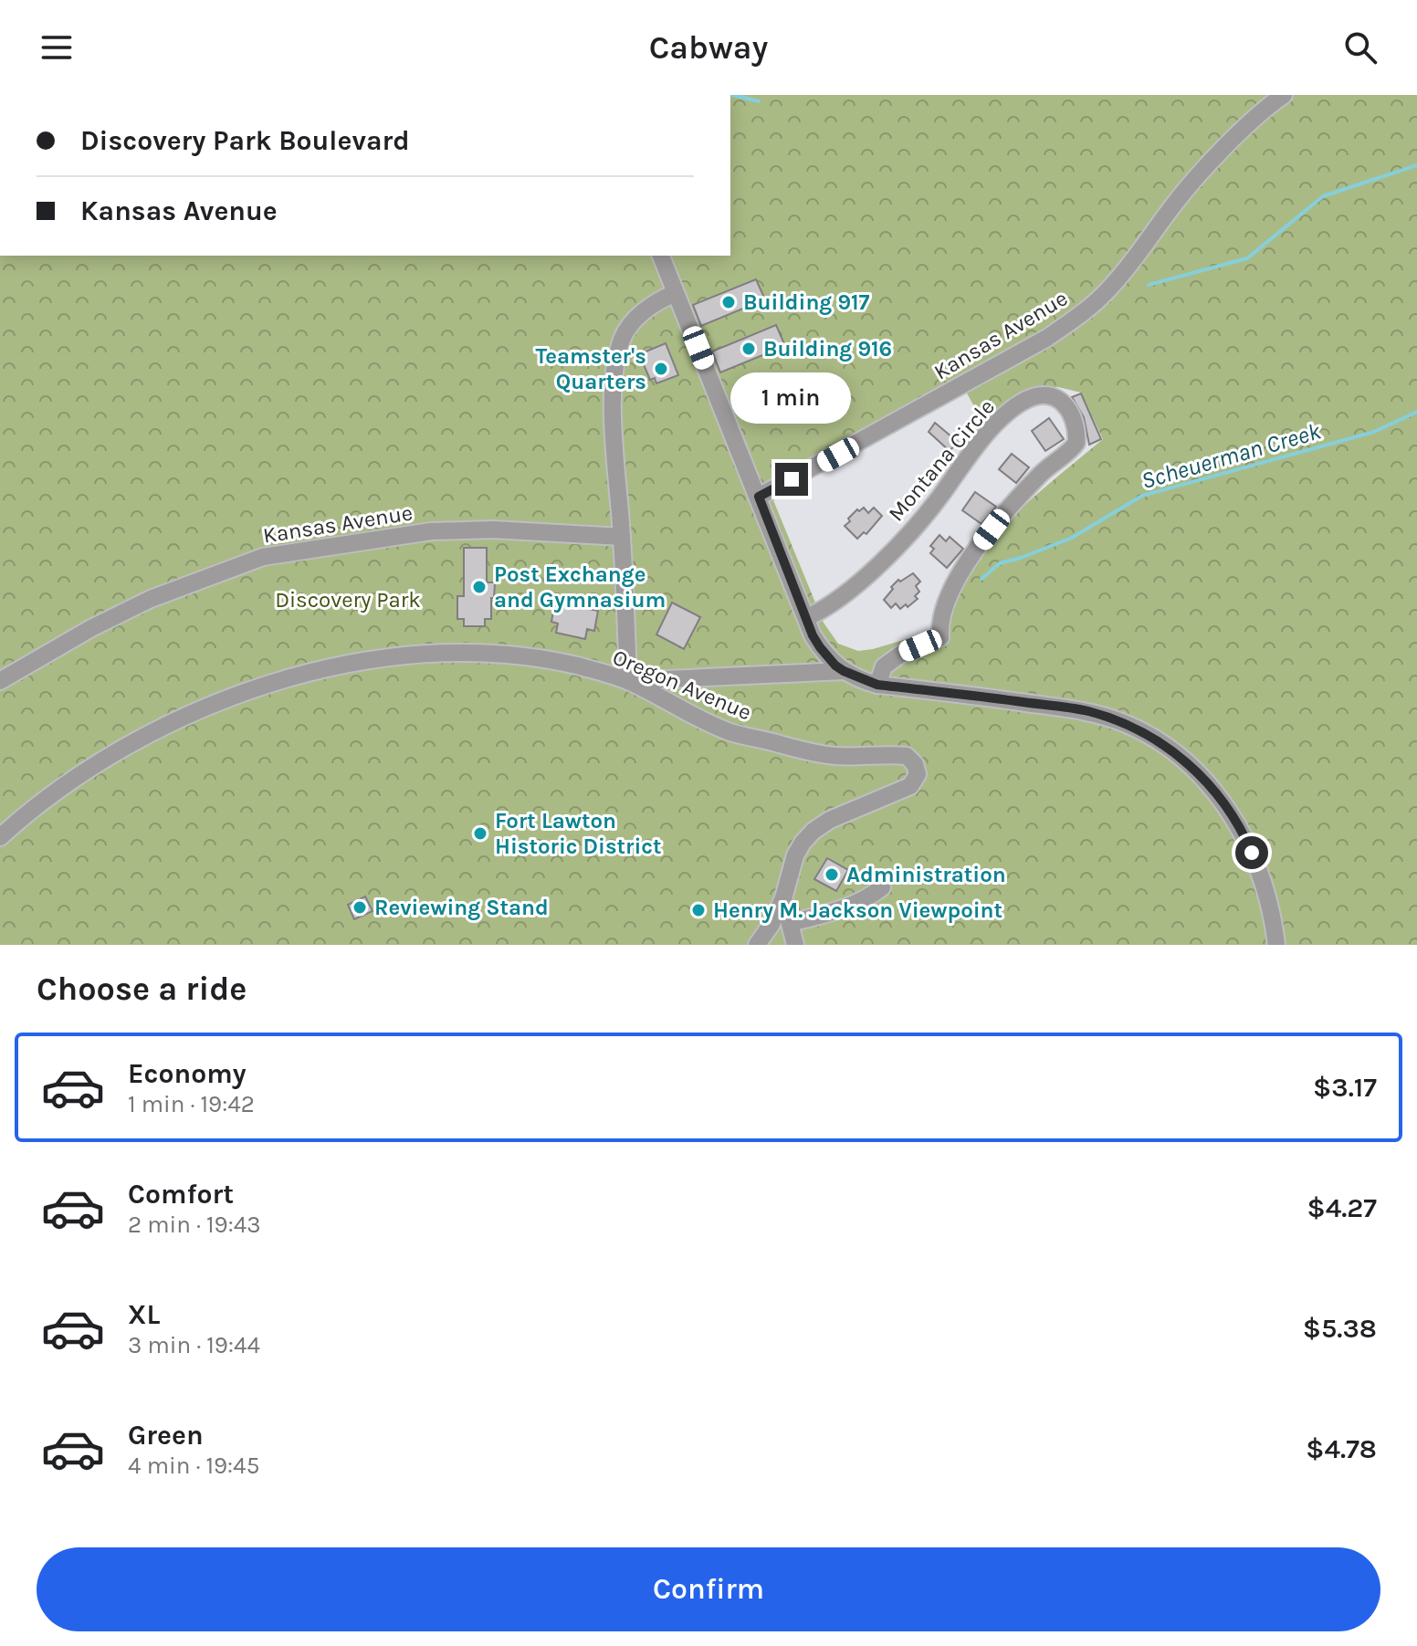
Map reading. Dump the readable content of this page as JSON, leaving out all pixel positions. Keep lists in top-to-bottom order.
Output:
{
  "streets": {
    "street": ["Kansas Avenue", "Montana Circle", "Oregon Avenue"]
  },
  "water": ["Scheuerman Creek"],
  "parks": ["Discovery Park"],
  "places": [
    "Building 917",
    "Building 916",
    "Teamster's Quarters",
    "Post Exchange and Gymnasium",
    "Fort Lawton Historic District",
    "Administration",
    "Reviewing Stand",
    "Henry M. Jackson Viewpoint"
  ],
  "page": {
    "header": "Cabway",
    "banner": ["Discovery Park Boulevard", "Kansas Avenue"],
    "bubble": "1 min",
    "heading": "Choose a ride",
    "list": [
      {
        "name": "Economy",
        "note": "1 min · 19:42",
        "value": "$3.17"
      },
      {
        "name": "Comfort",
        "note": "2 min · 19:43",
        "value": "$4.27"
      },
      {
        "name": "XL",
        "note": "3 min · 19:44",
        "value": "$5.38"
      },
      {
        "name": "Green",
        "note": "4 min · 19:45",
        "value": "$4.78"
      }
    ],
    "buttons": "Confirm"
  }
}
